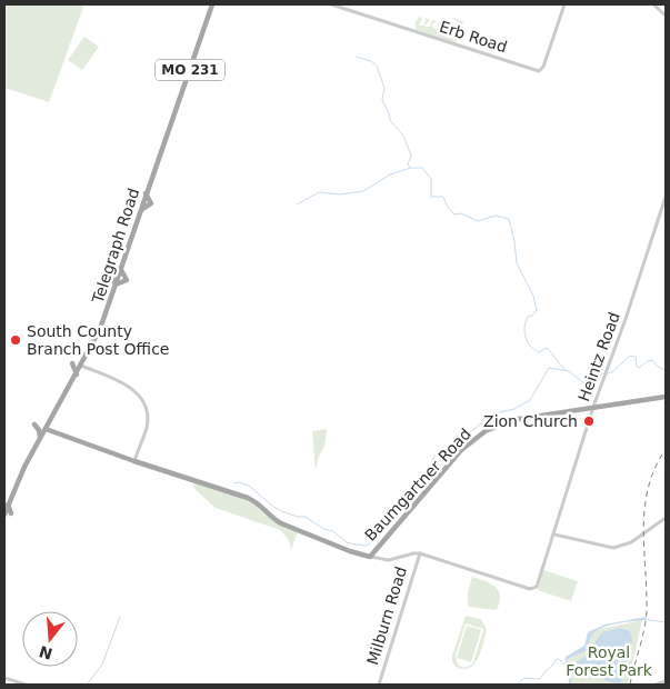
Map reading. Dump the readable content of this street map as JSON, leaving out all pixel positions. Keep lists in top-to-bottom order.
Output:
{
  "streets": {
    "main road": ["MO 231", "Telegraph Road", "Baumgartner Road"],
    "street": ["Erb Road", "Heintz Road", "Milburn Road"]
  },
  "crossings": [
    ["Telegraph Road", "Baumgartner Road"],
    ["Heintz Road", "Baumgartner Road"],
    ["Heintz Road", "Milburn Road"]
  ],
  "parks": ["Royal Forest Park"],
  "places": ["South County Branch Post Office", "Zion Church"],
  "north": "bottom"
}
